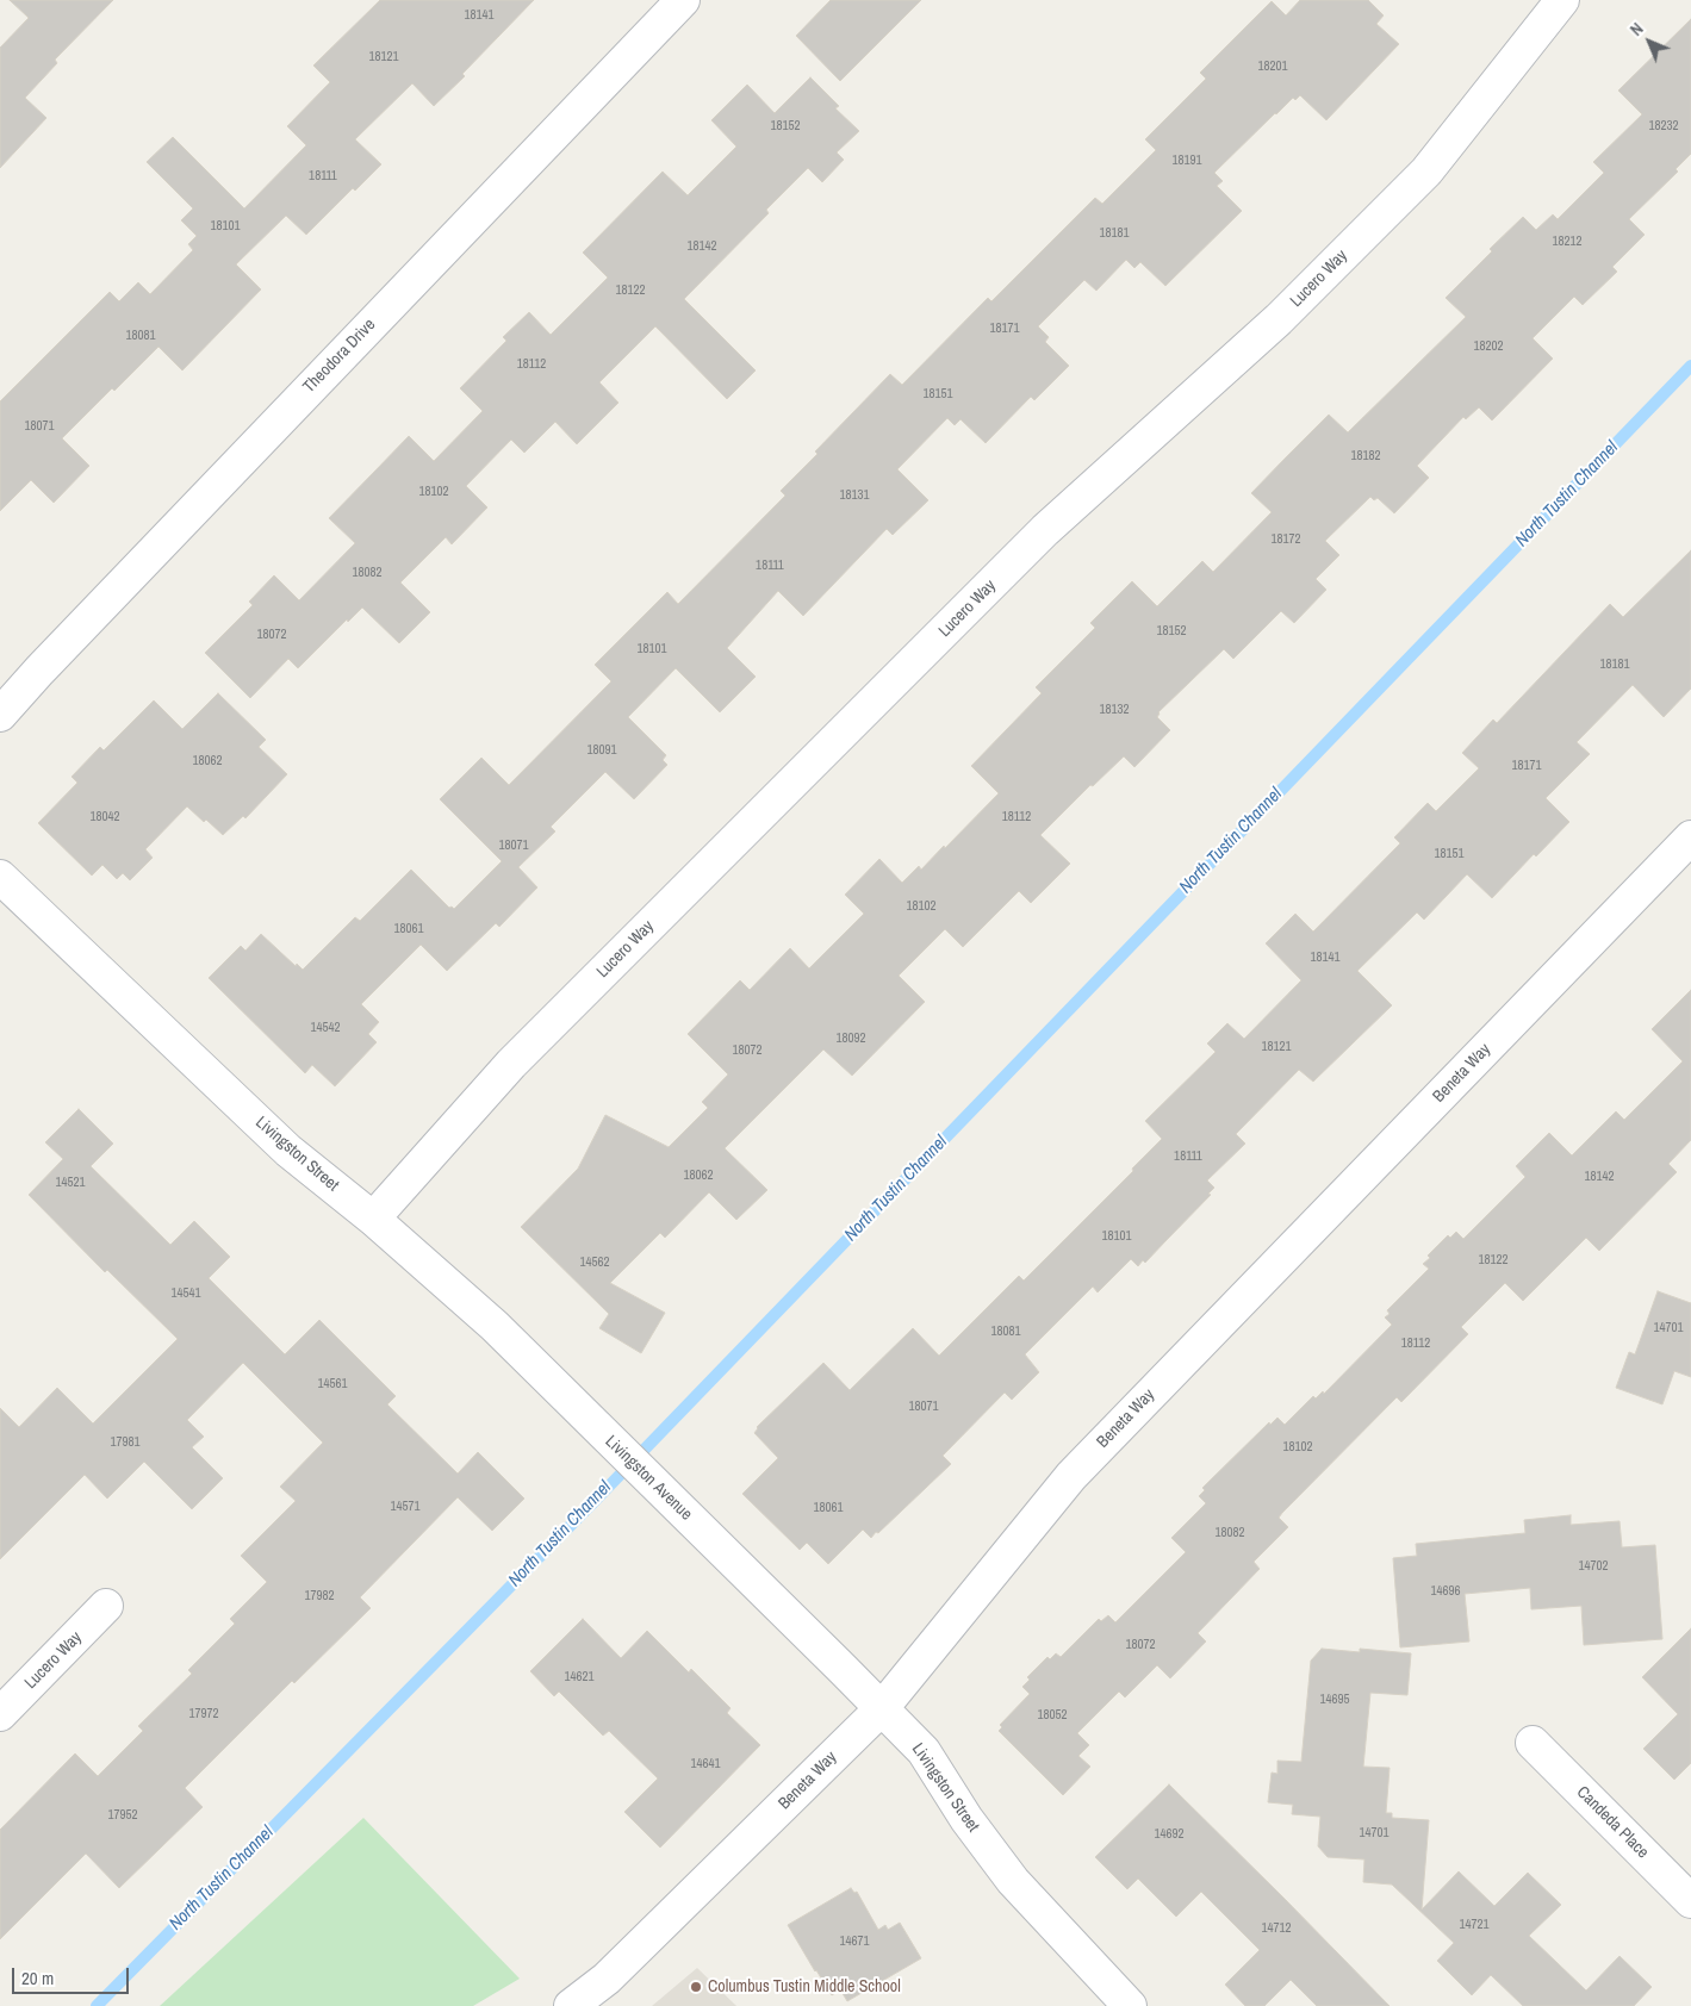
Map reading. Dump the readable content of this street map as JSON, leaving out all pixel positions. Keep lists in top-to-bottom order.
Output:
{
  "streets": {
    "street": [
      "Lucero Way",
      "Theodora Drive",
      "Beneta Way",
      "Livingston Street",
      "Livingston Avenue",
      "Candeda Place"
    ]
  },
  "crossings": [
    ["Lucero Way", "Livingston Street"],
    ["Beneta Way", "Livingston Street"],
    ["Livingston Street", "Livingston Avenue"]
  ],
  "water": ["North Tustin Channel"],
  "places": ["Columbus Tustin Middle School"],
  "house_numbers": [
    "18141",
    "18121",
    "18201",
    "18152",
    "18232",
    "18191",
    "18111",
    "18101",
    "18181",
    "18212",
    "18142",
    "18122",
    "18171",
    "18081",
    "18202",
    "18112",
    "18151",
    "18071",
    "18182",
    "18102",
    "18131",
    "18172",
    "18111",
    "18082",
    "18152",
    "18072",
    "18101",
    "18181",
    "18132",
    "18091",
    "18062",
    "18171",
    "18042",
    "18112",
    "18071",
    "18151",
    "18102",
    "18061",
    "18141",
    "14542",
    "18092",
    "18121",
    "18072",
    "18111",
    "18062",
    "18142",
    "14521",
    "18101",
    "18122",
    "14562",
    "14541",
    "14701",
    "18081",
    "18112",
    "14561",
    "18071",
    "17981",
    "18102",
    "14571",
    "18061",
    "18082",
    "14702",
    "14696",
    "17982",
    "18072",
    "14621",
    "14695",
    "17972",
    "18052",
    "14641",
    "17952",
    "14701",
    "14692",
    "14721",
    "14712",
    "14671"
  ],
  "scale_bar": "20 m",
  "north": "top left"
}
